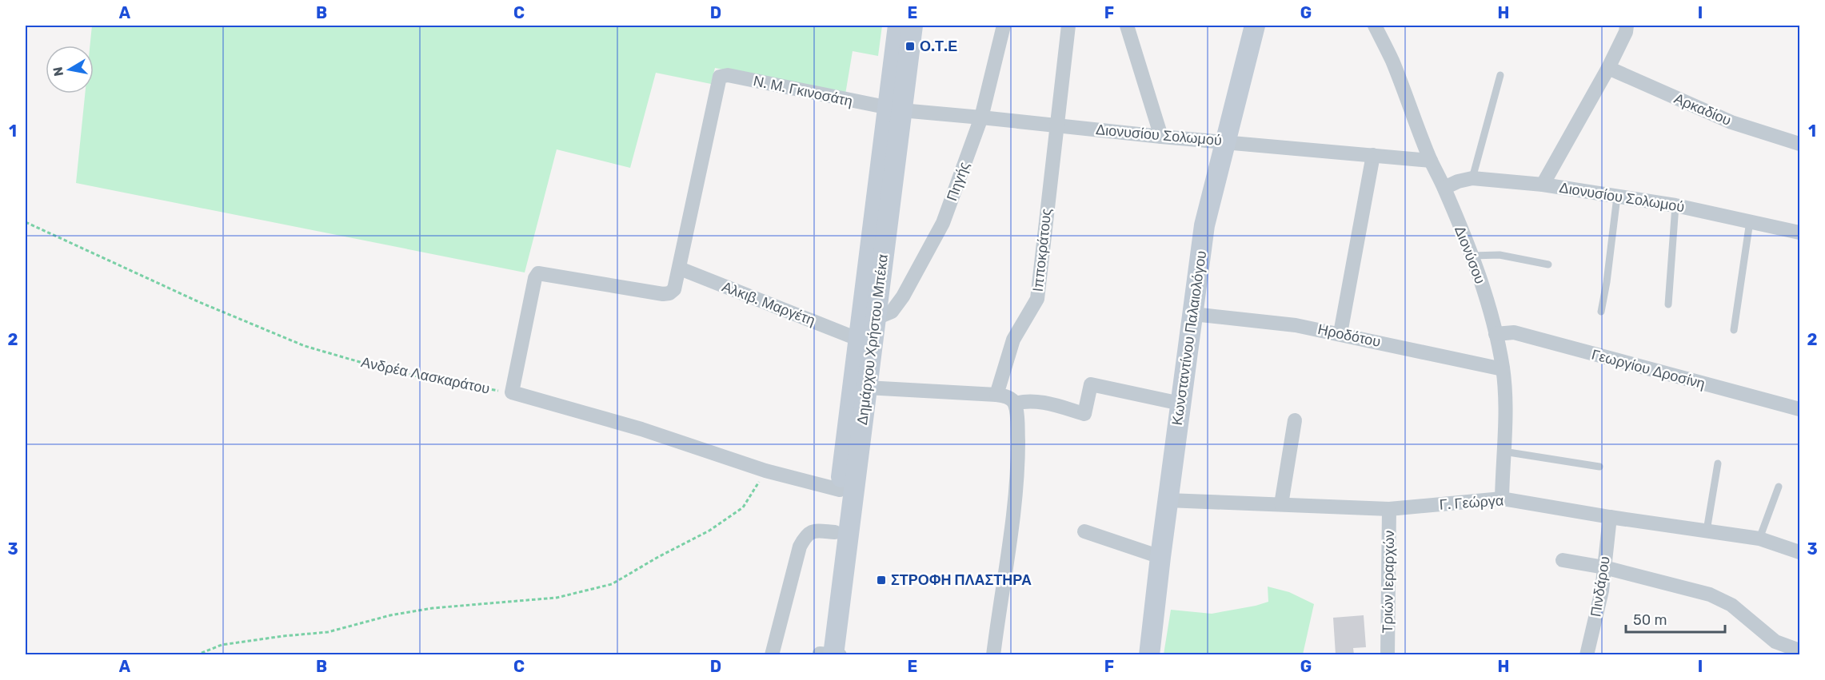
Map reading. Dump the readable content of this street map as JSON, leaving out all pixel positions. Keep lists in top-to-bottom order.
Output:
{
  "streets": {
    "main road": ["Κωνσταντίνου Παλαιολόγου", "Δημάρχου Χρήστου Μπέκα"],
    "street": [
      "Ν. Μ. Γκινοσάτη",
      "Αρκαδίου",
      "Διονυσίου Σολωμού",
      "Πηγής",
      "Ιπποκράτους",
      "Διονύσου",
      "Αλκιβ. Μαργέτη",
      "Ηροδότου",
      "Γεωργίου Δροσίνη",
      "Γ. Γεώργα",
      "Τριών Ιεραρχών",
      "Πινδάρου"
    ],
    "path": ["Ανδρέα Λασκαράτου"]
  },
  "crossings": [
    ["Ν. Μ. Γκινοσάτη", "Διονυσίου Σολωμού"],
    ["Ν. Μ. Γκινοσάτη", "Αλκιβ. Μαργέτη"],
    ["Ν. Μ. Γκινοσάτη", "Δημάρχου Χρήστου Μπέκα"],
    ["Διονυσίου Σολωμού", "Πηγής"],
    ["Διονυσίου Σολωμού", "Ιπποκράτους"],
    ["Διονυσίου Σολωμού", "Διονύσου"],
    ["Διονυσίου Σολωμού", "Κωνσταντίνου Παλαιολόγου"],
    ["Διονυσίου Σολωμού", "Δημάρχου Χρήστου Μπέκα"],
    ["Πηγής", "Δημάρχου Χρήστου Μπέκα"],
    ["Διονύσου", "Ηροδότου"],
    ["Διονύσου", "Γεωργίου Δροσίνη"],
    ["Διονύσου", "Γ. Γεώργα"],
    ["Αλκιβ. Μαργέτη", "Δημάρχου Χρήστου Μπέκα"],
    ["Ηροδότου", "Κωνσταντίνου Παλαιολόγου"],
    ["Κωνσταντίνου Παλαιολόγου", "Γ. Γεώργα"],
    ["Γ. Γεώργα", "Τριών Ιεραρχών"],
    ["Γ. Γεώργα", "Πινδάρου"]
  ],
  "places": {
    "transit": ["Ο.Τ.Ε", "ΣΤΡΟΦΗ ΠΛΑΣΤΗΡΑ"]
  },
  "scale_bar": "50 m",
  "north": "left",
  "grid": {
    "columns": [
      "A",
      "B",
      "C",
      "D",
      "E",
      "F",
      "G",
      "H",
      "I"
    ],
    "rows": ["1", "2", "3"]
  }
}
